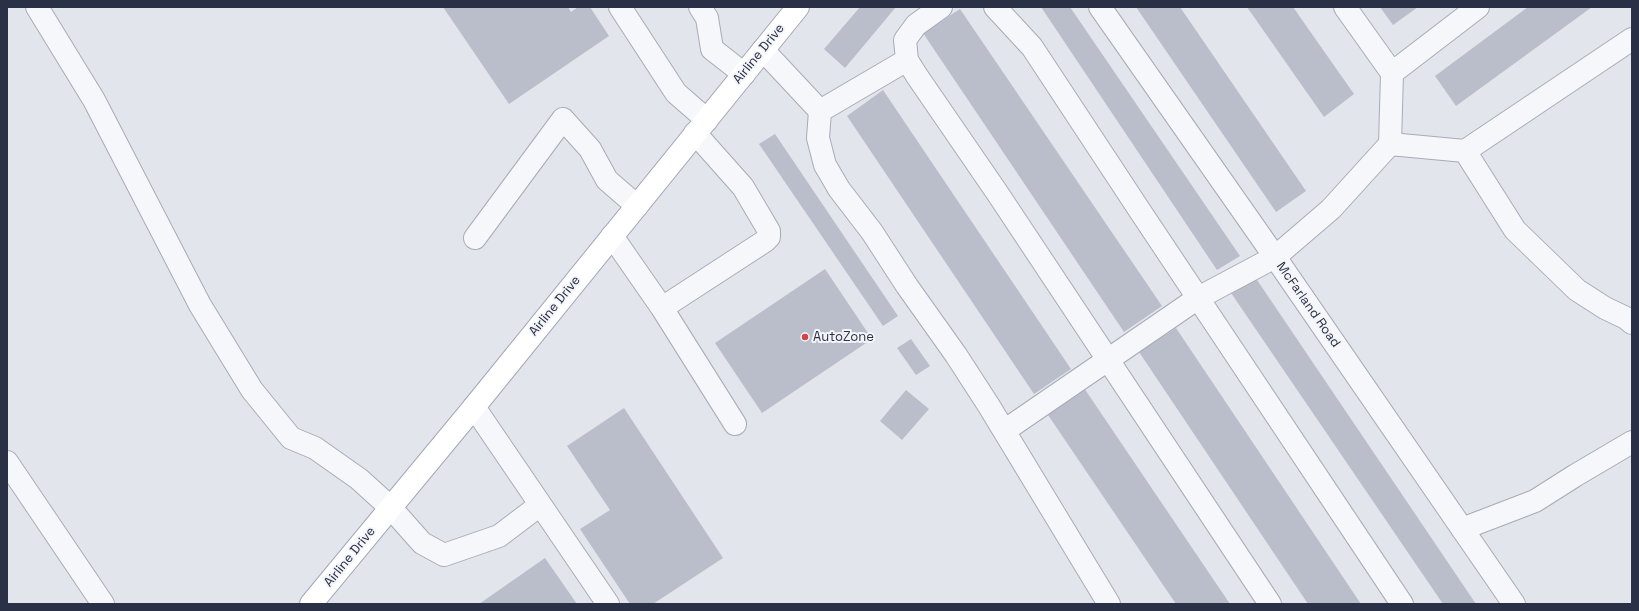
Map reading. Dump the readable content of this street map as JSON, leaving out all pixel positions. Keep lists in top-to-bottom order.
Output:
{
  "streets": {
    "main road": ["Airline Drive"],
    "street": ["McFarland Road"]
  },
  "places": ["AutoZone"]
}
